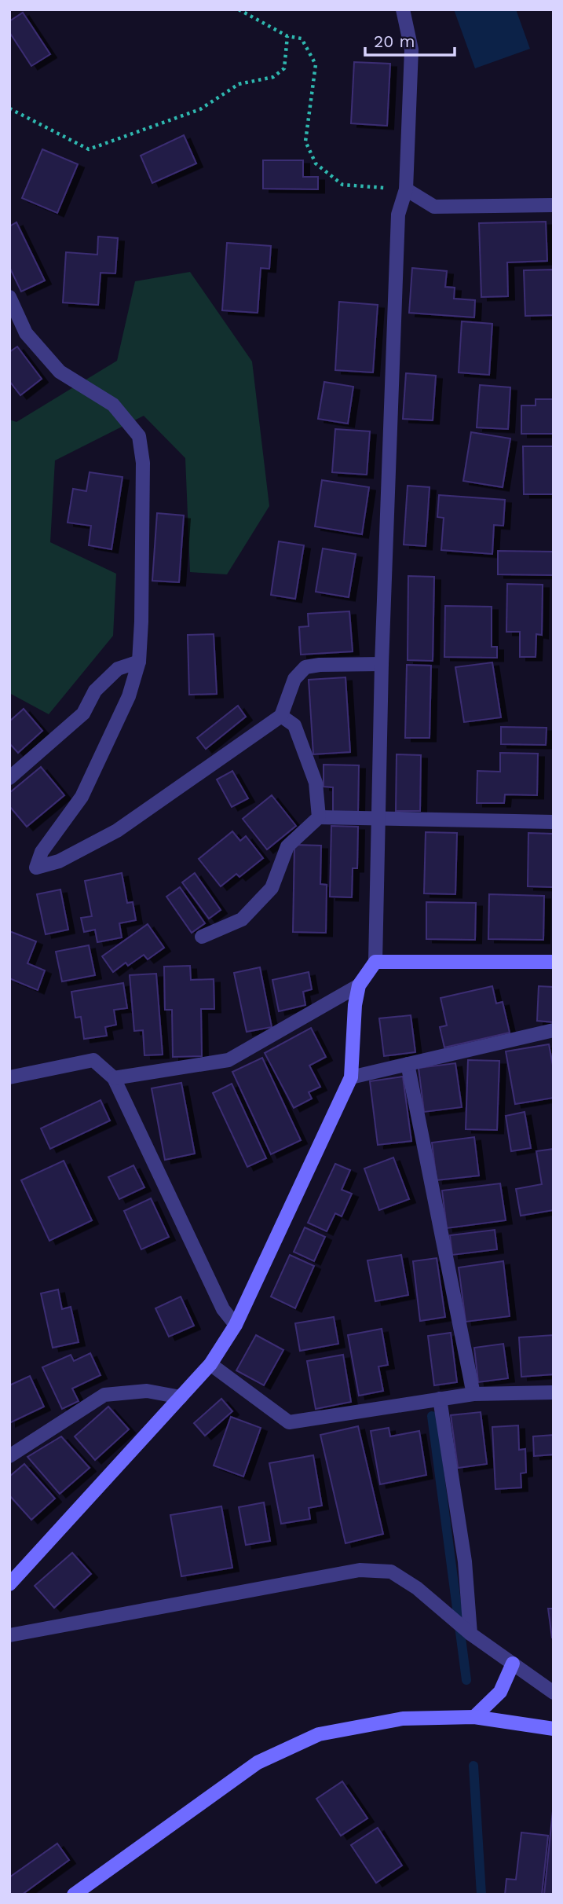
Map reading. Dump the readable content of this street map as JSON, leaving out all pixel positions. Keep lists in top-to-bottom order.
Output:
{
  "scale_bar": "20 m"
}
